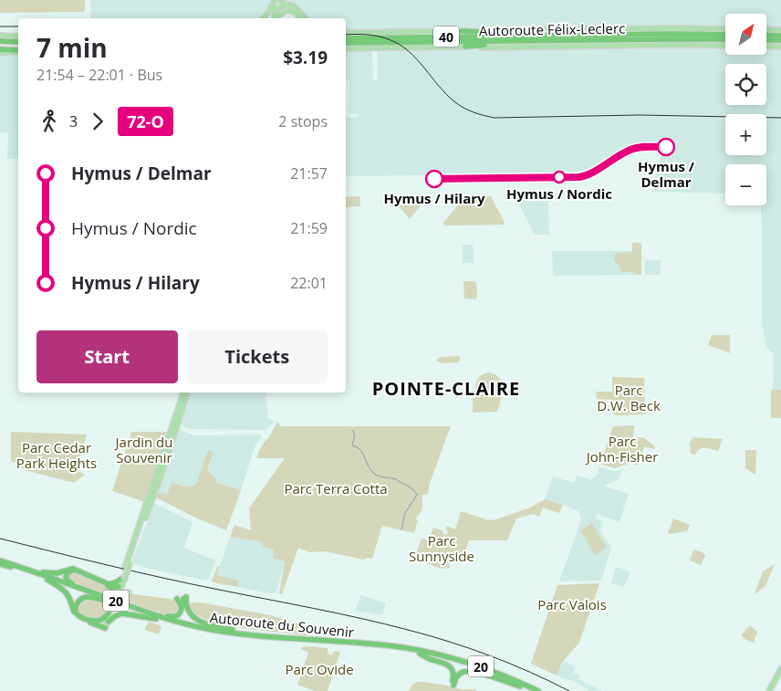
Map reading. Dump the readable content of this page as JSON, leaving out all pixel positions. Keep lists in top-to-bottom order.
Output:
{
  "streets": {
    "highway": [
      "Autoroute Félix-Leclerc",
      "40",
      "20",
      "Autoroute du Souvenir"
    ]
  },
  "districts": ["POINTE-CLAIRE"],
  "parks": [
    "Parc D.W. Beck",
    "Parc John-Fisher",
    "Jardin du Souvenir",
    "Parc Cedar Park Heights",
    "Parc Terra Cotta",
    "Parc Sunnyside",
    "Parc Valois",
    "Parc Ovide"
  ],
  "places": ["Hymus / Delmar", "Hymus / Nordic", "Hymus / Hilary"],
  "lines": ["bus line 72-O"],
  "north": "top right",
  "page": {
    "map_buttons": ["+", "−"],
    "heading": ["7 min", "21:54 – 22:01 · Bus", "$3.19"],
    "legs": ["3", "72-O", "2 stops"],
    "list": [
      {
        "name": "Hymus / Delmar",
        "value": "21:57"
      },
      {
        "name": "Hymus / Nordic",
        "value": "21:59"
      },
      {
        "name": "Hymus / Hilary",
        "value": "22:01"
      }
    ],
    "buttons": ["Start", "Tickets"]
  }
}
